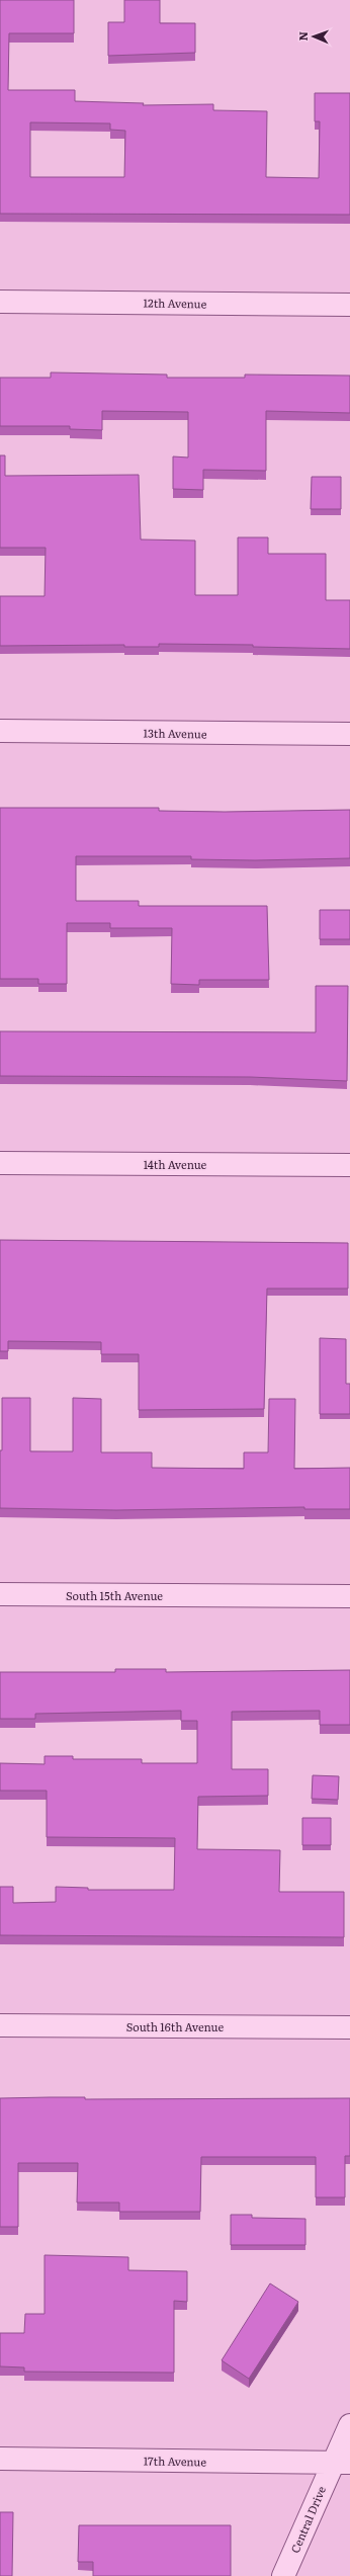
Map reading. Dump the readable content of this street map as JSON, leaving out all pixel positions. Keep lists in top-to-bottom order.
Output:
{
  "streets": {
    "street": [
      "12th Avenue",
      "13th Avenue",
      "14th Avenue",
      "South 15th Avenue",
      "South 16th Avenue",
      "17th Avenue",
      "Central Drive"
    ]
  },
  "crossings": [
    ["17th Avenue", "Central Drive"]
  ],
  "north": "left"
}
